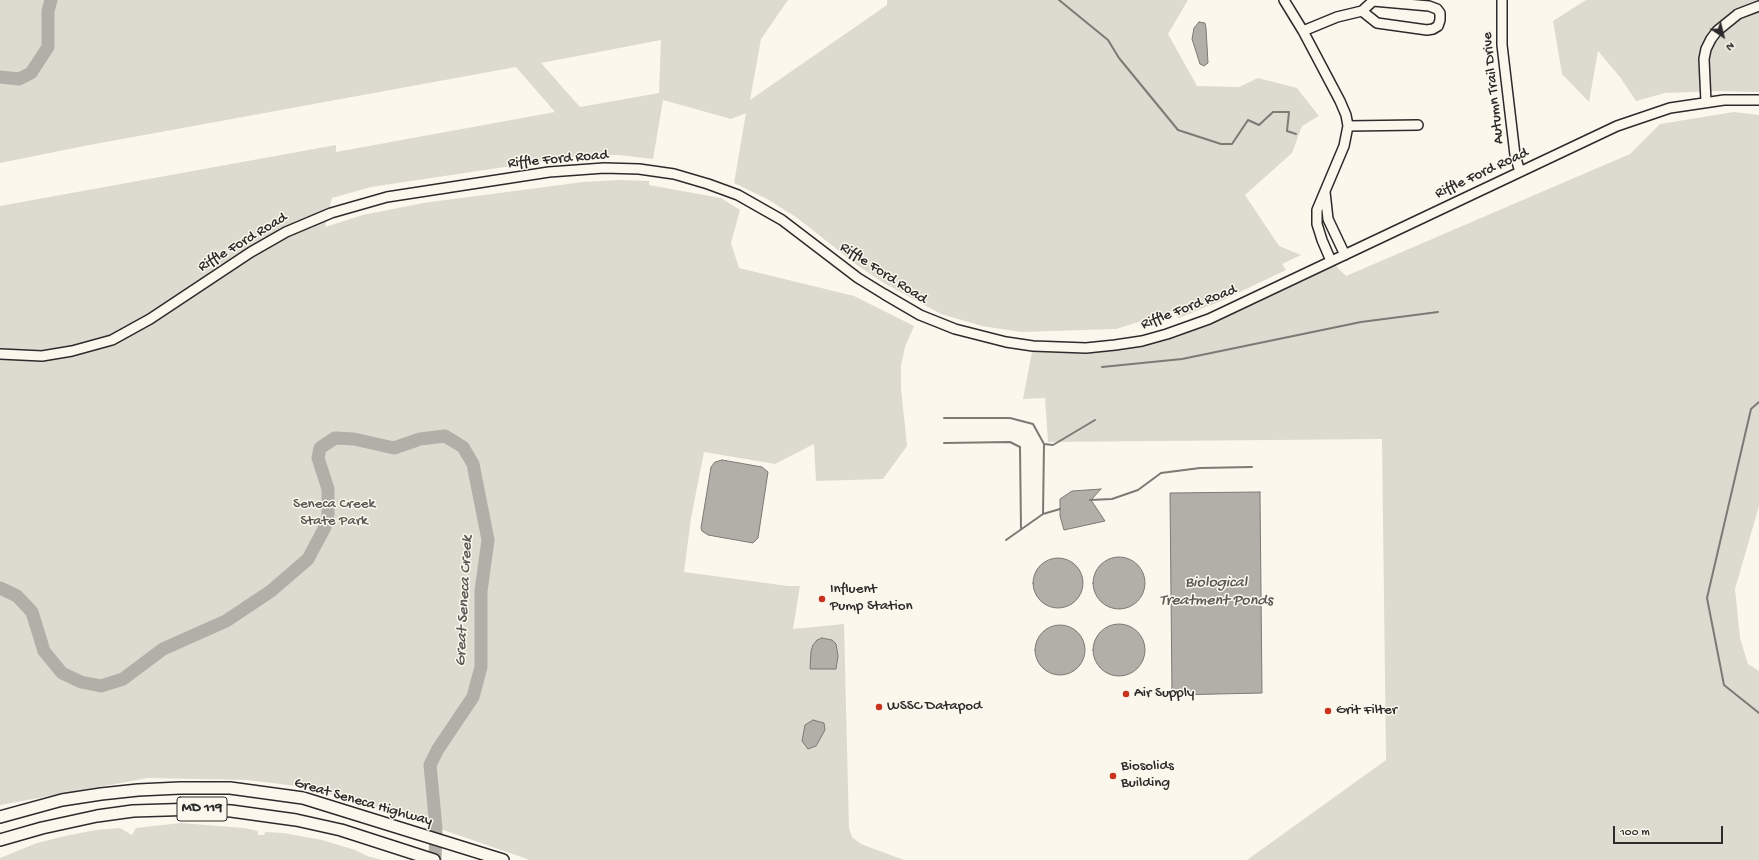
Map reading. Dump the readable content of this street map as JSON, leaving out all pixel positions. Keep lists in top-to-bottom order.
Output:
{
  "streets": {
    "main road": ["Great Seneca Highway", "MD 119"],
    "street": ["Autumn Trail Drive", "Riffle Ford Road"]
  },
  "crossings": [
    ["Autumn Trail Drive", "Riffle Ford Road"]
  ],
  "water": ["Biological Treatment Ponds", "Great Seneca Creek"],
  "parks": ["Seneca Creek State Park"],
  "places": [
    "Influent Pump Station",
    "Air Supply",
    "WSSC Datapod",
    "Grit Filter",
    "Biosolids Building"
  ],
  "scale_bar": "100 m",
  "north": "bottom right"
}
